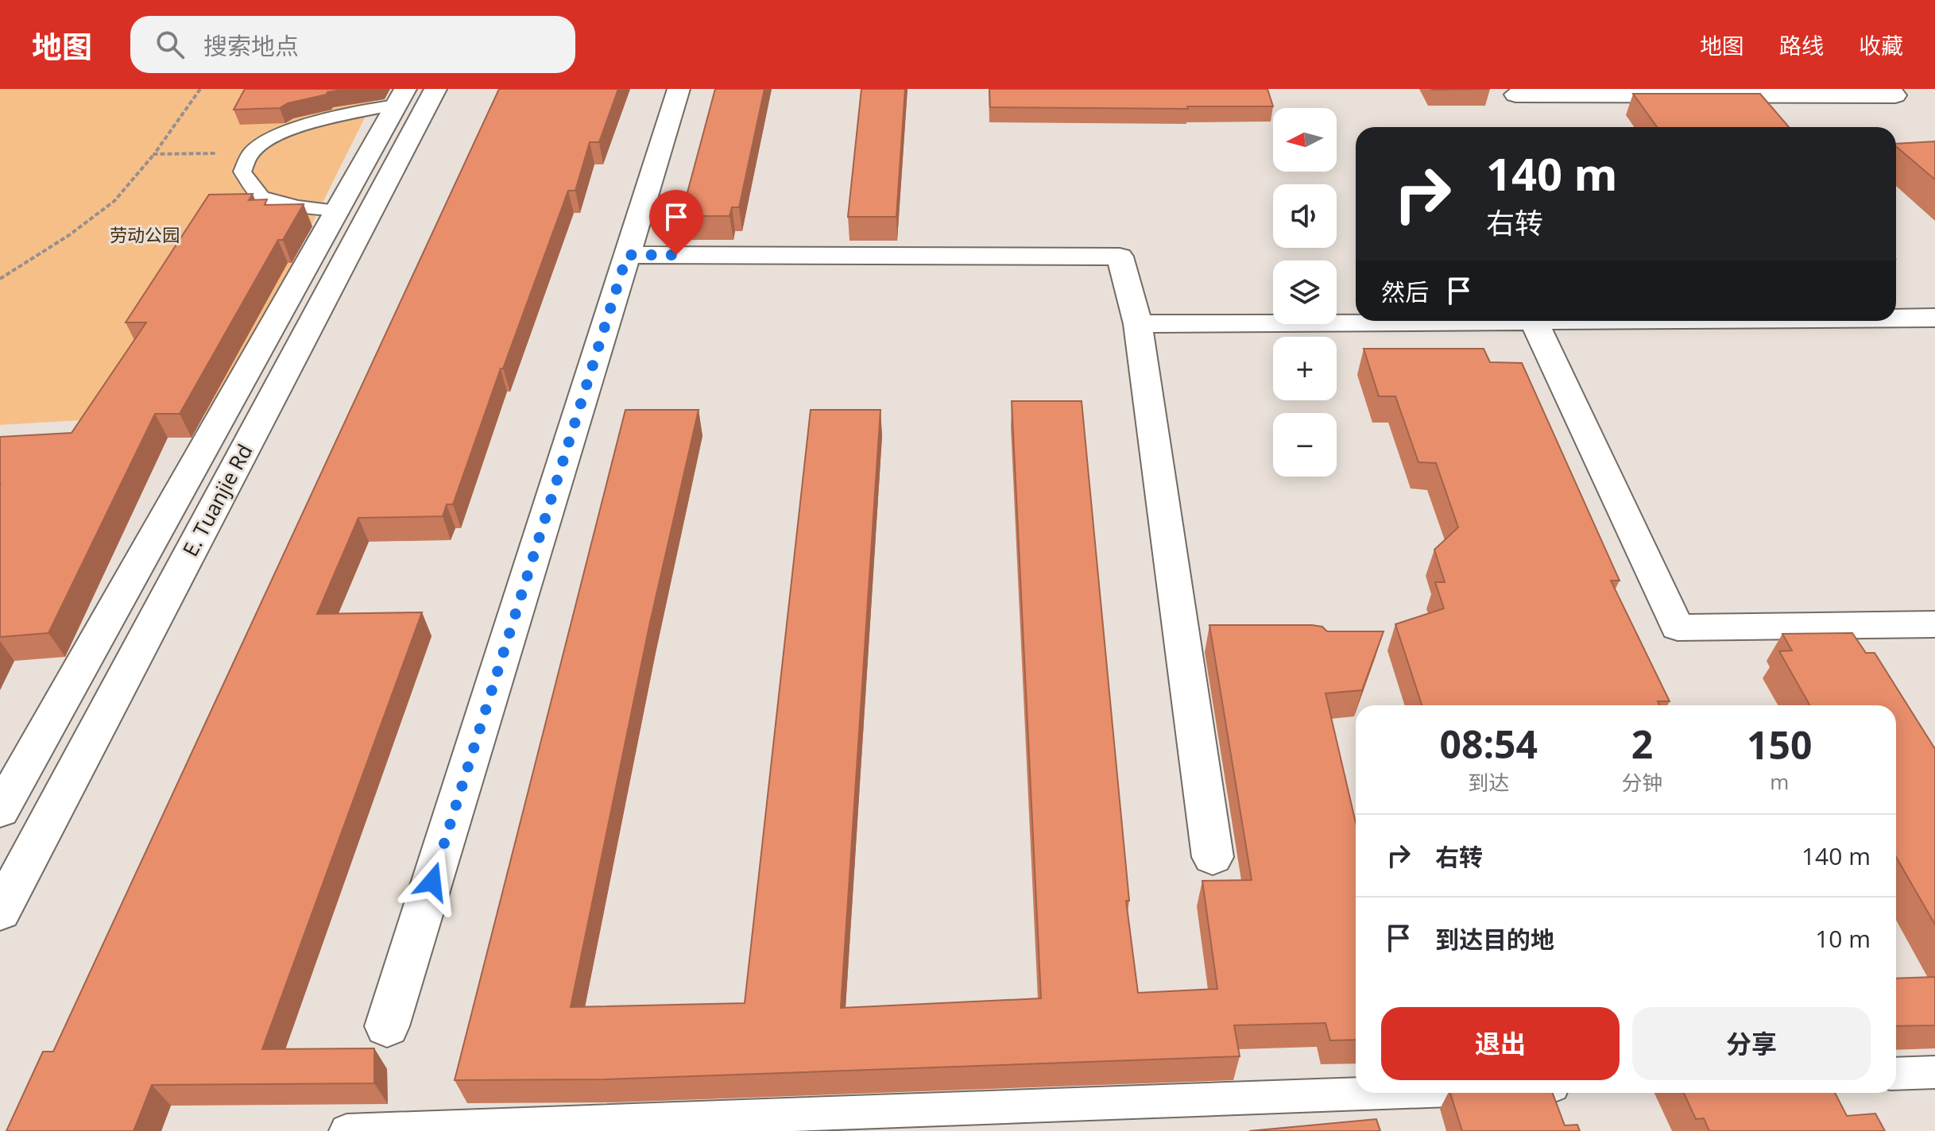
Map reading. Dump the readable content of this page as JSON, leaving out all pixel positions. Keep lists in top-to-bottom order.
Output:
{
  "streets": {
    "street": ["E. Tuanjie Rd"]
  },
  "parks": ["劳动公园"],
  "north": "left",
  "page": {
    "header": "地图",
    "search": "搜索地点",
    "nav": ["地图", "路线", "收藏"],
    "map_buttons": ["+", "−"],
    "turn": ["140 m", "右转"],
    "then": "然后",
    "eta": [
      "08:54",
      "到达",
      "2",
      "分钟",
      "150",
      "m"
    ],
    "list": [
      {
        "name": "右转",
        "value": "140 m"
      },
      {
        "name": "到达目的地",
        "value": "10 m"
      }
    ],
    "buttons": ["退出", "分享"]
  }
}
